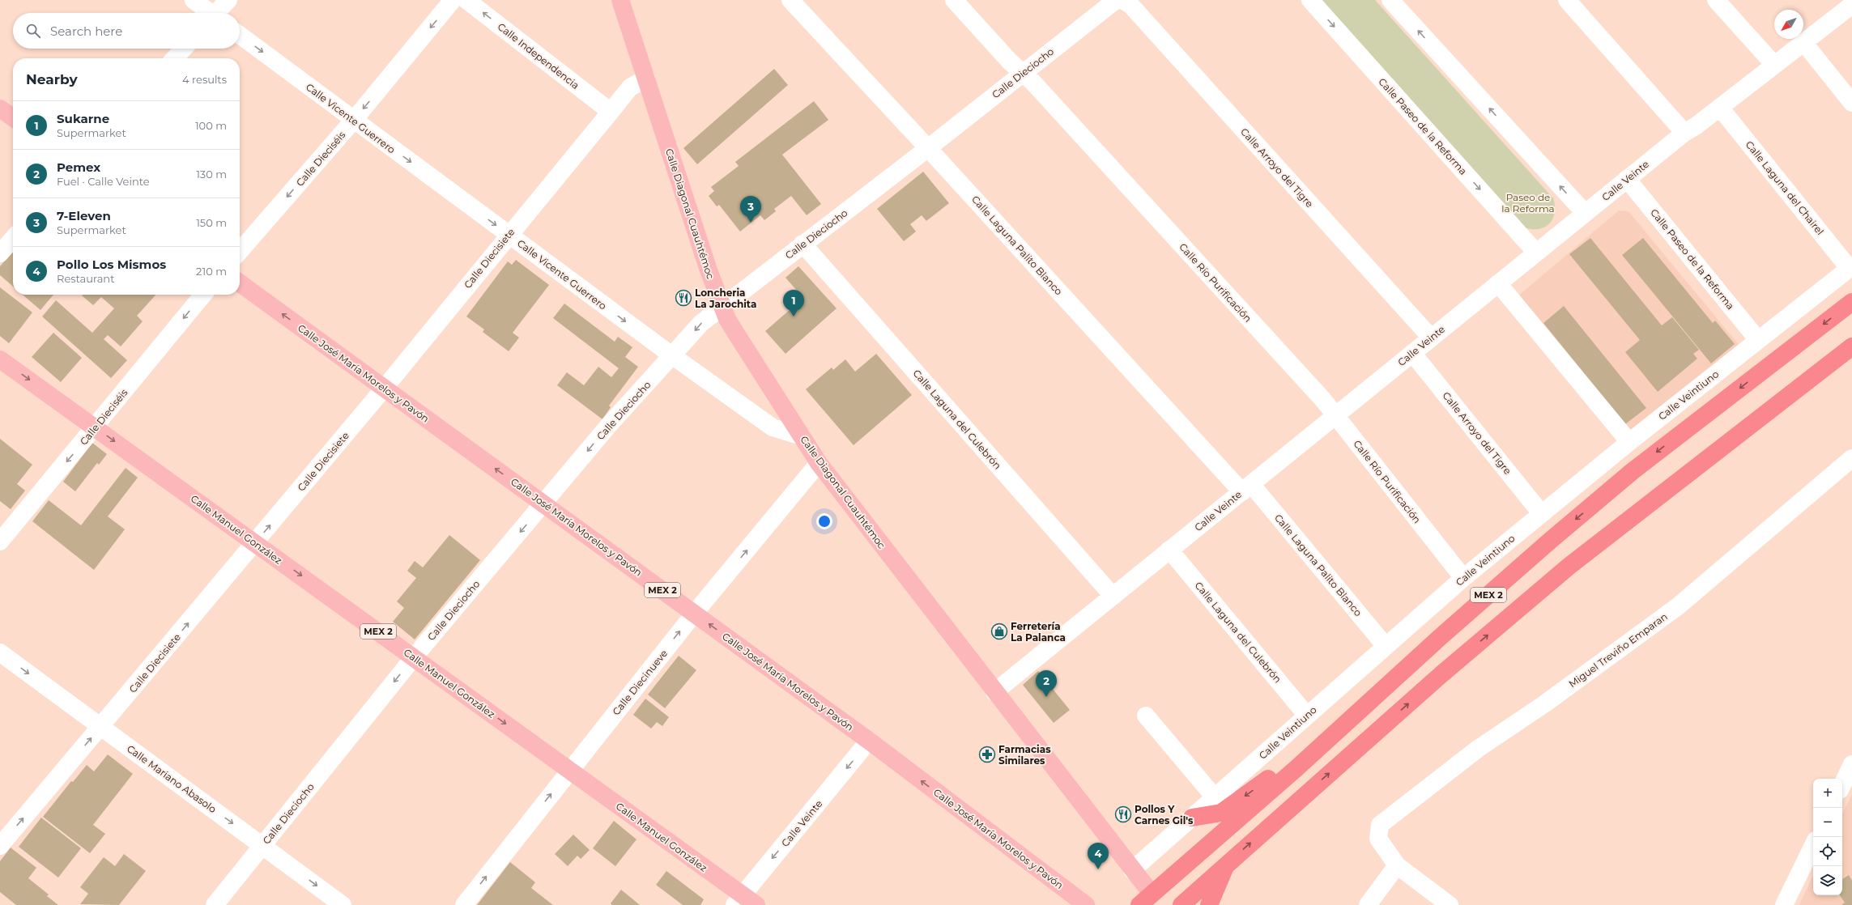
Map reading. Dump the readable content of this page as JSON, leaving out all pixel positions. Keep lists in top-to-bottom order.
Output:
{
  "streets": {
    "highway": ["MEX 2"],
    "main road": ["Calle Diagonal Cuauhtémoc", "Calle José María Morelos y Pavón", "Calle Manuel González"],
    "street": [
      "Calle Independencia",
      "Calle Dieciocho",
      "Calle Vicente Guerrero",
      "Calle Paseo de la Reforma",
      "Calle Dieciséis",
      "Calle Arroyo del Tigre",
      "Calle Veinte",
      "Calle Laguna del Chairel",
      "Calle Laguna Palito Blanco",
      "Calle Diecisiete",
      "Calle Río Purificación",
      "Calle Veintiuno",
      "Calle Laguna del Culebrón",
      "Miguel Treviño Emparan",
      "Calle Diecinueve",
      "Calle Mariano Abasolo"
    ]
  },
  "crossings": [
    ["Calle Independencia", "Calle Diecisiete"],
    ["Calle Dieciocho", "Calle Vicente Guerrero"],
    ["Calle Dieciocho", "Calle Diagonal Cuauhtémoc"],
    ["Calle Dieciocho", "Calle Laguna Palito Blanco"],
    ["Calle Dieciocho", "Calle Río Purificación"],
    ["Calle Dieciocho", "Calle José María Morelos y Pavón"],
    ["Calle Dieciocho", "Calle Laguna del Culebrón"],
    ["Calle Dieciocho", "Calle Manuel González"],
    ["Calle Dieciocho", "Calle Mariano Abasolo"],
    ["Calle Vicente Guerrero", "Calle Dieciséis"],
    ["Calle Vicente Guerrero", "Calle Diagonal Cuauhtémoc"],
    ["Calle Vicente Guerrero", "Calle Diecisiete"],
    ["Calle Paseo de la Reforma", "Calle Veinte"],
    ["Calle Paseo de la Reforma", "Calle Veintiuno"],
    ["Calle Dieciséis", "Calle Manuel González"],
    ["Calle Arroyo del Tigre", "Calle Veinte"],
    ["Calle Arroyo del Tigre", "Calle Veintiuno"],
    ["Calle Veinte", "Calle Laguna del Chairel"],
    ["Calle Veinte", "Calle Diagonal Cuauhtémoc"],
    ["Calle Veinte", "Calle Laguna Palito Blanco"],
    ["Calle Veinte", "Calle Río Purificación"],
    ["Calle Veinte", "Calle José María Morelos y Pavón"],
    ["Calle Veinte", "Calle Laguna del Culebrón"],
    ["Calle Veinte", "Calle Manuel González"],
    ["Calle Laguna del Chairel", "Calle Veintiuno"],
    ["Calle Diagonal Cuauhtémoc", "Calle Diecisiete"],
    ["Calle Diagonal Cuauhtémoc", "Calle Veintiuno"],
    ["Calle Diagonal Cuauhtémoc", "MEX 2"],
    ["Calle Diagonal Cuauhtémoc", "Calle Diecinueve"],
    ["Calle Laguna Palito Blanco", "Calle Veintiuno"],
    ["Calle Diecisiete", "Calle José María Morelos y Pavón"],
    ["Calle Diecisiete", "Calle Manuel González"],
    ["Calle Diecisiete", "Calle Mariano Abasolo"],
    ["Calle Río Purificación", "Calle Veintiuno"],
    ["Calle José María Morelos y Pavón", "Calle Diecinueve"],
    ["Calle Veintiuno", "Calle Laguna del Culebrón"],
    ["Calle Manuel González", "Calle Diecinueve"]
  ],
  "one_way": [
    "Calle Independencia",
    "Calle Dieciocho",
    "Calle Vicente Guerrero",
    "Calle Dieciséis",
    "Calle Diecisiete",
    "Calle José María Morelos y Pavón",
    "Calle Manuel González",
    "Calle Diecinueve",
    "Calle Mariano Abasolo"
  ],
  "parks": ["Paseo de la Reforma"],
  "places": {
    "restaurant": ["Loncheria La Jarochita", "Pollos Y Carnes Gil's"],
    "shop": ["Ferretería La Palanca"],
    "pharmacy": ["Farmacias Similares"]
  },
  "north": "bottom left",
  "page": {
    "search": "Search here",
    "heading": ["Nearby", "4 results"],
    "list": [
      {
        "mark": "1",
        "name": "Sukarne",
        "note": "Supermarket",
        "value": "100 m"
      },
      {
        "mark": "2",
        "name": "Pemex",
        "note": "Fuel · Calle Veinte",
        "value": "130 m"
      },
      {
        "mark": "3",
        "name": "7-Eleven",
        "note": "Supermarket",
        "value": "150 m"
      },
      {
        "mark": "4",
        "name": "Pollo Los Mismos",
        "note": "Restaurant",
        "value": "210 m"
      }
    ],
    "pins": [
      "3",
      "1",
      "2",
      "4"
    ],
    "map_buttons": ["+", "−"]
  }
}
